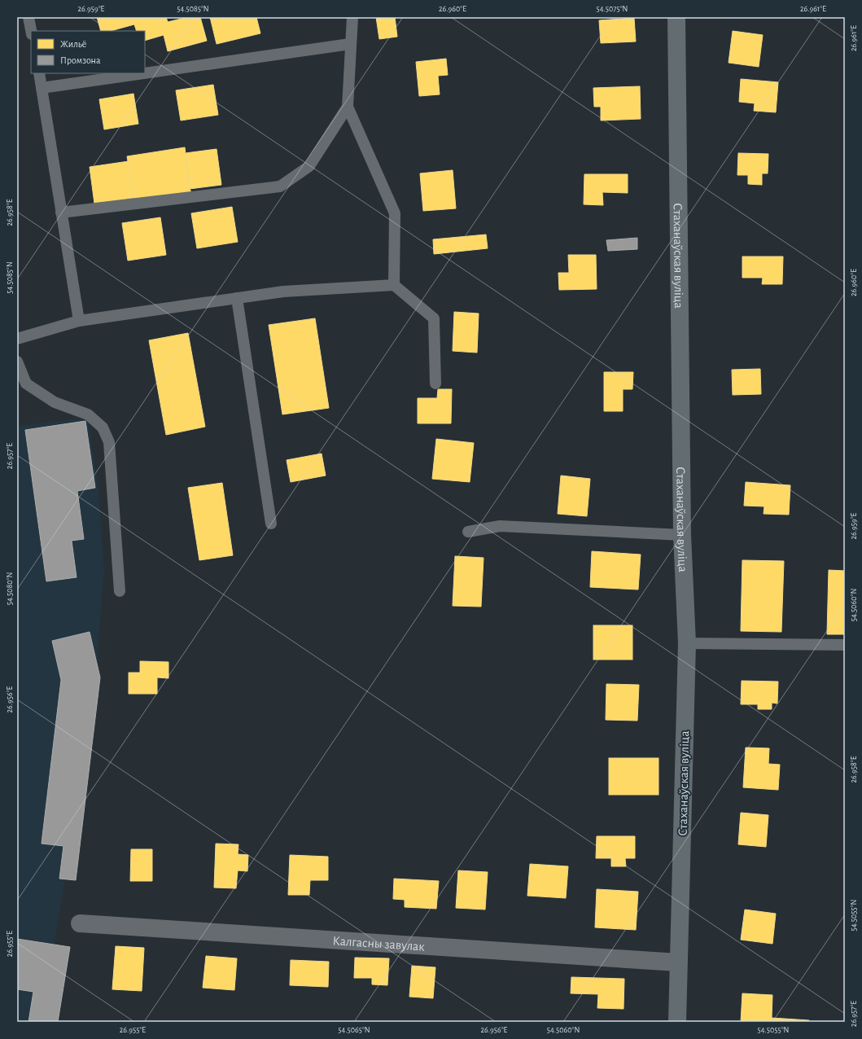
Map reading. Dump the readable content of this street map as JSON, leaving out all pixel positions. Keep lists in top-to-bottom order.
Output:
{
  "streets": {
    "street": ["Стаханаўская вуліца", "Калгасны завулак"]
  },
  "crossings": [
    ["Стаханаўская вуліца", "Калгасны завулак"]
  ],
  "legend": ["Жильё", "Промзона"],
  "coordinates": [
    "26.959°E",
    "54.5085°N",
    "26.960°E",
    "54.5075°N",
    "26.961°E",
    "26.958°E",
    "26.957°E",
    "54.5080°N",
    "54.5060°N",
    "26.956°E",
    "54.5055°N",
    "26.955°E",
    "54.5065°N"
  ]
}
